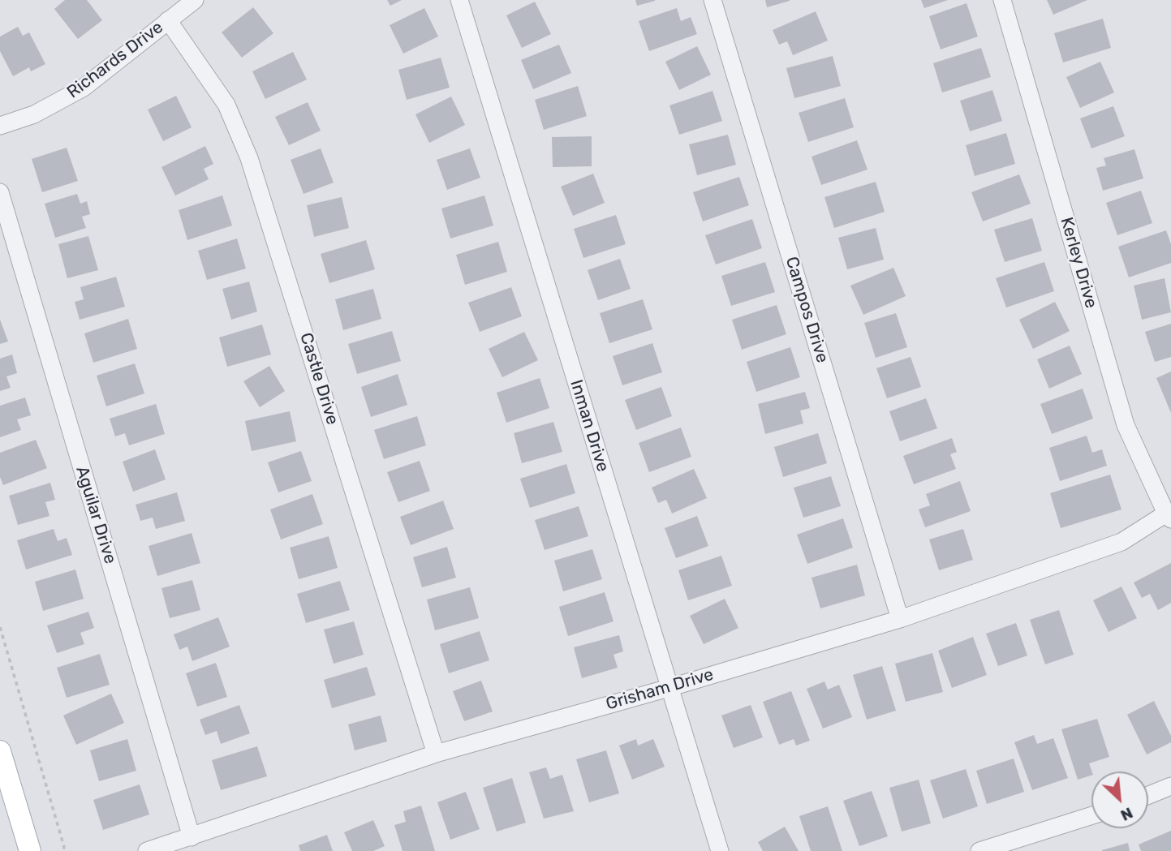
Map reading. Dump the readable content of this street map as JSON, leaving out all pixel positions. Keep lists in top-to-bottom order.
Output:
{
  "streets": {
    "street": [
      "Richards Drive",
      "Kerley Drive",
      "Campos Drive",
      "Castle Drive",
      "Inman Drive",
      "Aguilar Drive",
      "Grisham Drive"
    ]
  },
  "crossings": [
    ["Richards Drive", "Castle Drive"],
    ["Kerley Drive", "Grisham Drive"],
    ["Campos Drive", "Grisham Drive"],
    ["Castle Drive", "Grisham Drive"],
    ["Inman Drive", "Grisham Drive"],
    ["Aguilar Drive", "Grisham Drive"]
  ],
  "north": "bottom right"
}
